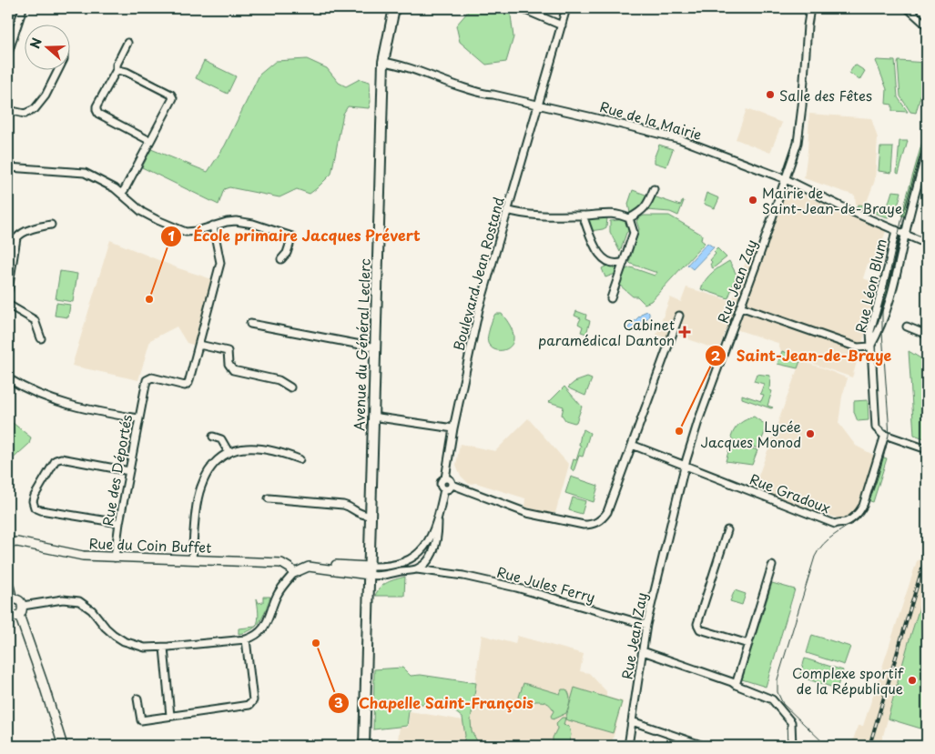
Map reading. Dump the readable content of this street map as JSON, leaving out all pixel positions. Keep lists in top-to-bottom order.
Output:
{
  "streets": {
    "main road": ["Avenue du Général Leclerc"],
    "street": [
      "Rue de la Mairie",
      "Boulevard Jean Rostand",
      "Rue Jean Zay",
      "Rue Léon Blum",
      "Rue des Déportés",
      "Rue Gradoux",
      "Rue du Coin Buffet",
      "Rue Jules Ferry"
    ]
  },
  "crossings": [
    ["Rue de la Mairie", "Boulevard Jean Rostand"],
    ["Rue de la Mairie", "Rue Jean Zay"],
    ["Rue de la Mairie", "Rue Léon Blum"],
    ["Rue de la Mairie", "Avenue du Général Leclerc"],
    ["Rue Jean Zay", "Rue Gradoux"],
    ["Rue Jean Zay", "Rue Jules Ferry"],
    ["Rue Léon Blum", "Rue Gradoux"],
    ["Avenue du Général Leclerc", "Rue du Coin Buffet"],
    ["Rue des Déportés", "Rue du Coin Buffet"]
  ],
  "places": {
    "other": [
      "Salle des Fêtes",
      "Mairie de Saint-Jean-de-Braye",
      "École primaire Jacques Prévert",
      "Saint-Jean-de-Braye",
      "Lycée Jacques Monod",
      "Chapelle Saint-François",
      "Complexe sportif de la République"
    ],
    "health": ["Cabinet paramédical Danton"]
  },
  "north": "left"
}
